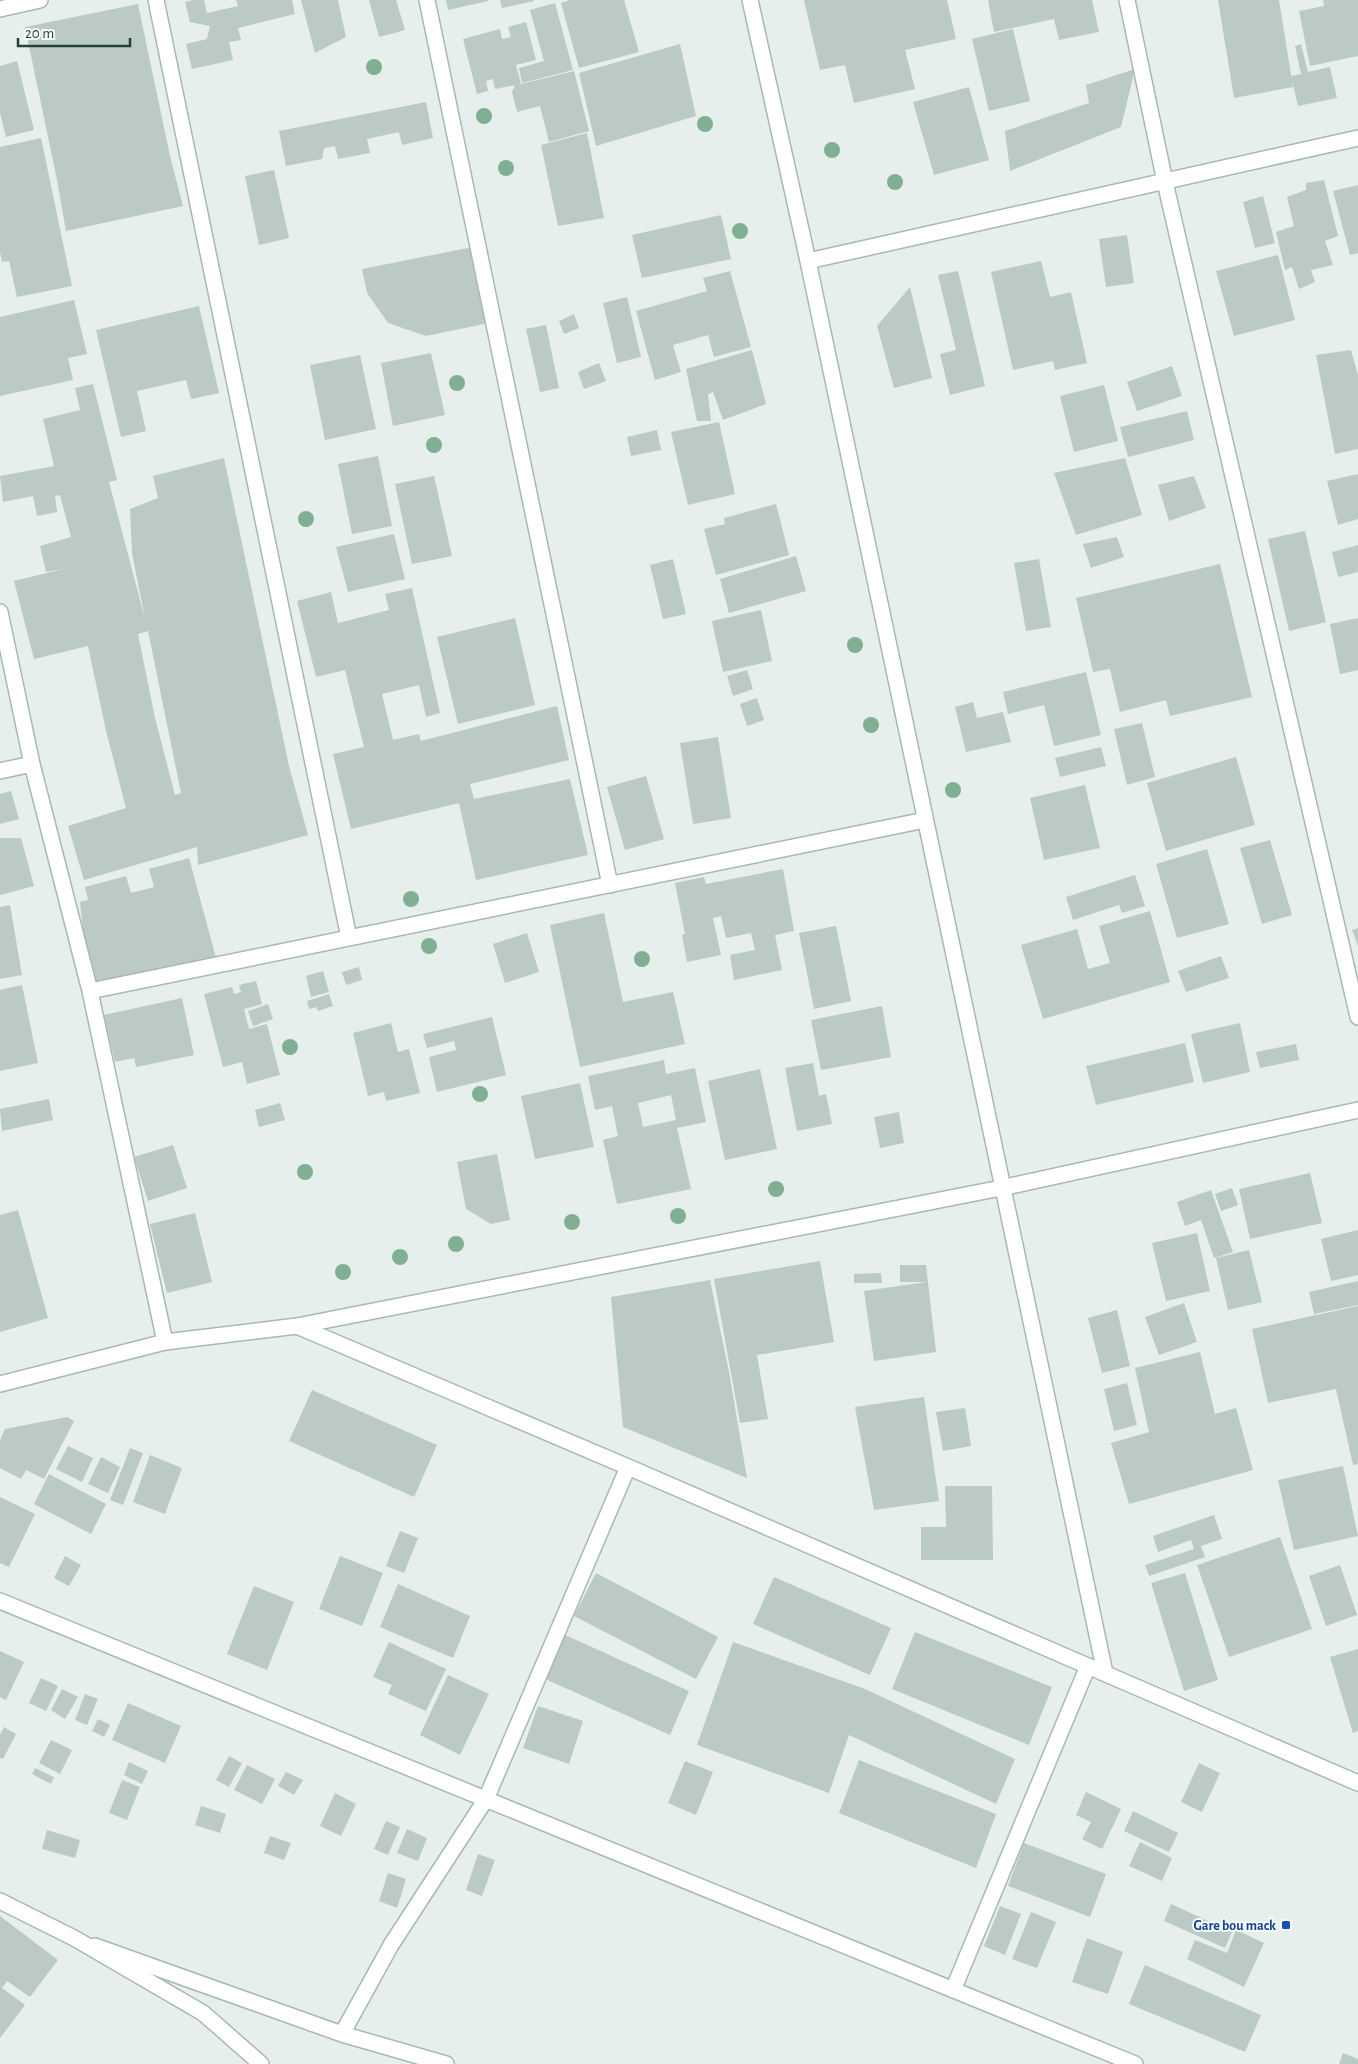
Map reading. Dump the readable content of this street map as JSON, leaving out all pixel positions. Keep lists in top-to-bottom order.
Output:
{
  "places": {
    "transit": ["Gare bou mack"]
  },
  "scale_bar": "20 m"
}
